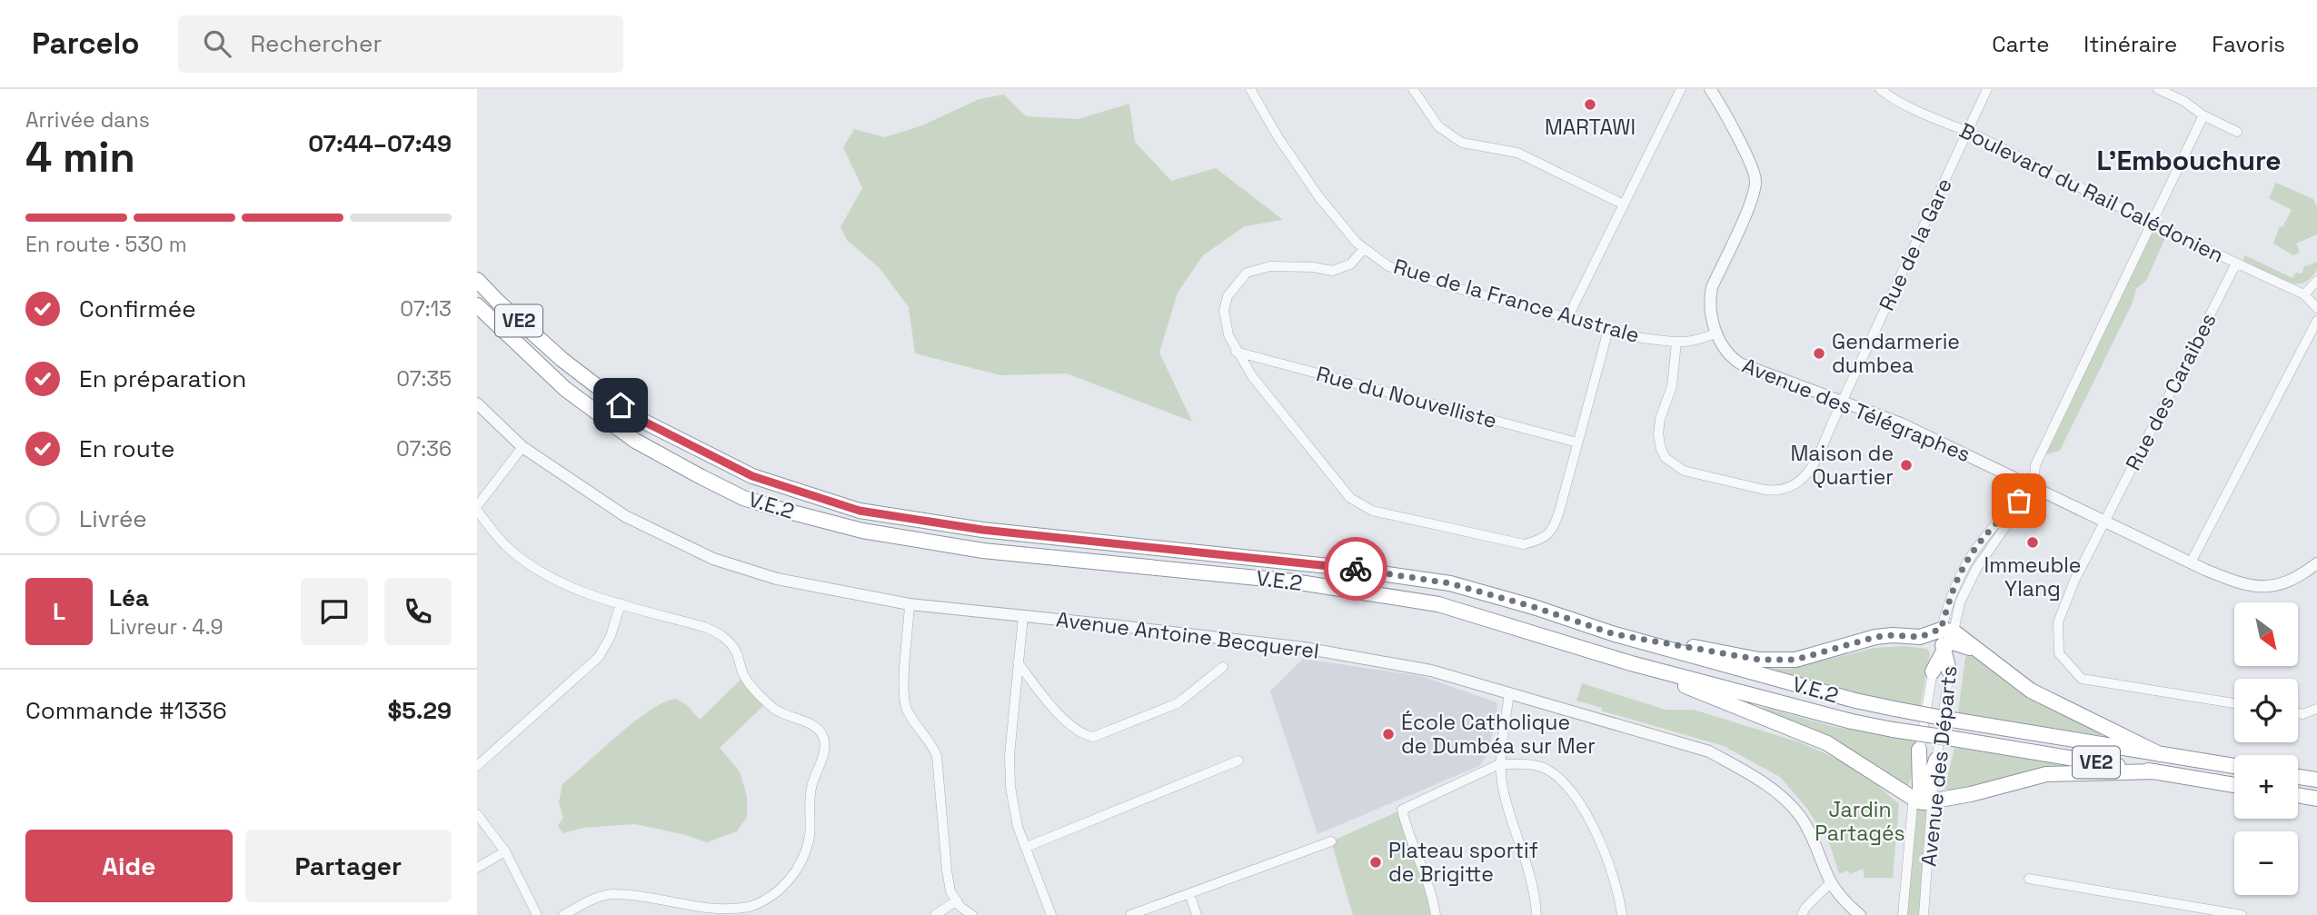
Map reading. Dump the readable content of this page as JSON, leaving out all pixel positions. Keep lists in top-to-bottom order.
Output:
{
  "streets": {
    "highway": ["VE2", "V.E.2"],
    "street": [
      "Boulevard du Rail Calédonien",
      "Rue de la Gare",
      "Rue de la France Australe",
      "Rue des Caraibes",
      "Rue du Nouvelliste",
      "Avenue des Télégraphes",
      "Avenue Antoine Becquerel",
      "Avenue des Départs"
    ]
  },
  "crossings": [
    ["Boulevard du Rail Calédonien", "Rue de la Gare"],
    ["Boulevard du Rail Calédonien", "Rue des Caraibes"],
    ["Rue de la Gare", "Rue de la France Australe"],
    ["Rue de la Gare", "Avenue des Télégraphes"],
    ["Rue de la France Australe", "Avenue des Télégraphes"],
    ["Rue des Caraibes", "Avenue des Télégraphes"]
  ],
  "districts": ["L'Embouchure"],
  "parks": ["Jardin Partagés"],
  "places": [
    "MARTAWI",
    "Gendarmerie dumbea",
    "Maison de Quartier",
    "Immeuble Ylang",
    "École Catholique de Dumbéa sur Mer",
    "Plateau sportif de Brigitte"
  ],
  "north": "bottom right",
  "page": {
    "header": "Parcelo",
    "search": "Rechercher",
    "nav": ["Carte", "Itinéraire", "Favoris"],
    "heading": ["4 min", "Arrivée dans", "07:44–07:49"],
    "panel": [
      "Léa",
      "Livreur · 4.9",
      "Commande #1336",
      "$5.29"
    ],
    "bar": "En route · 530 m",
    "list": [
      ["Confirmée", "07:13"],
      ["En préparation", "07:35"],
      ["En route", "07:36"],
      "Livrée"
    ],
    "round": "L",
    "map_buttons": ["+", "−"],
    "buttons": ["Aide", "Partager"]
  }
}
